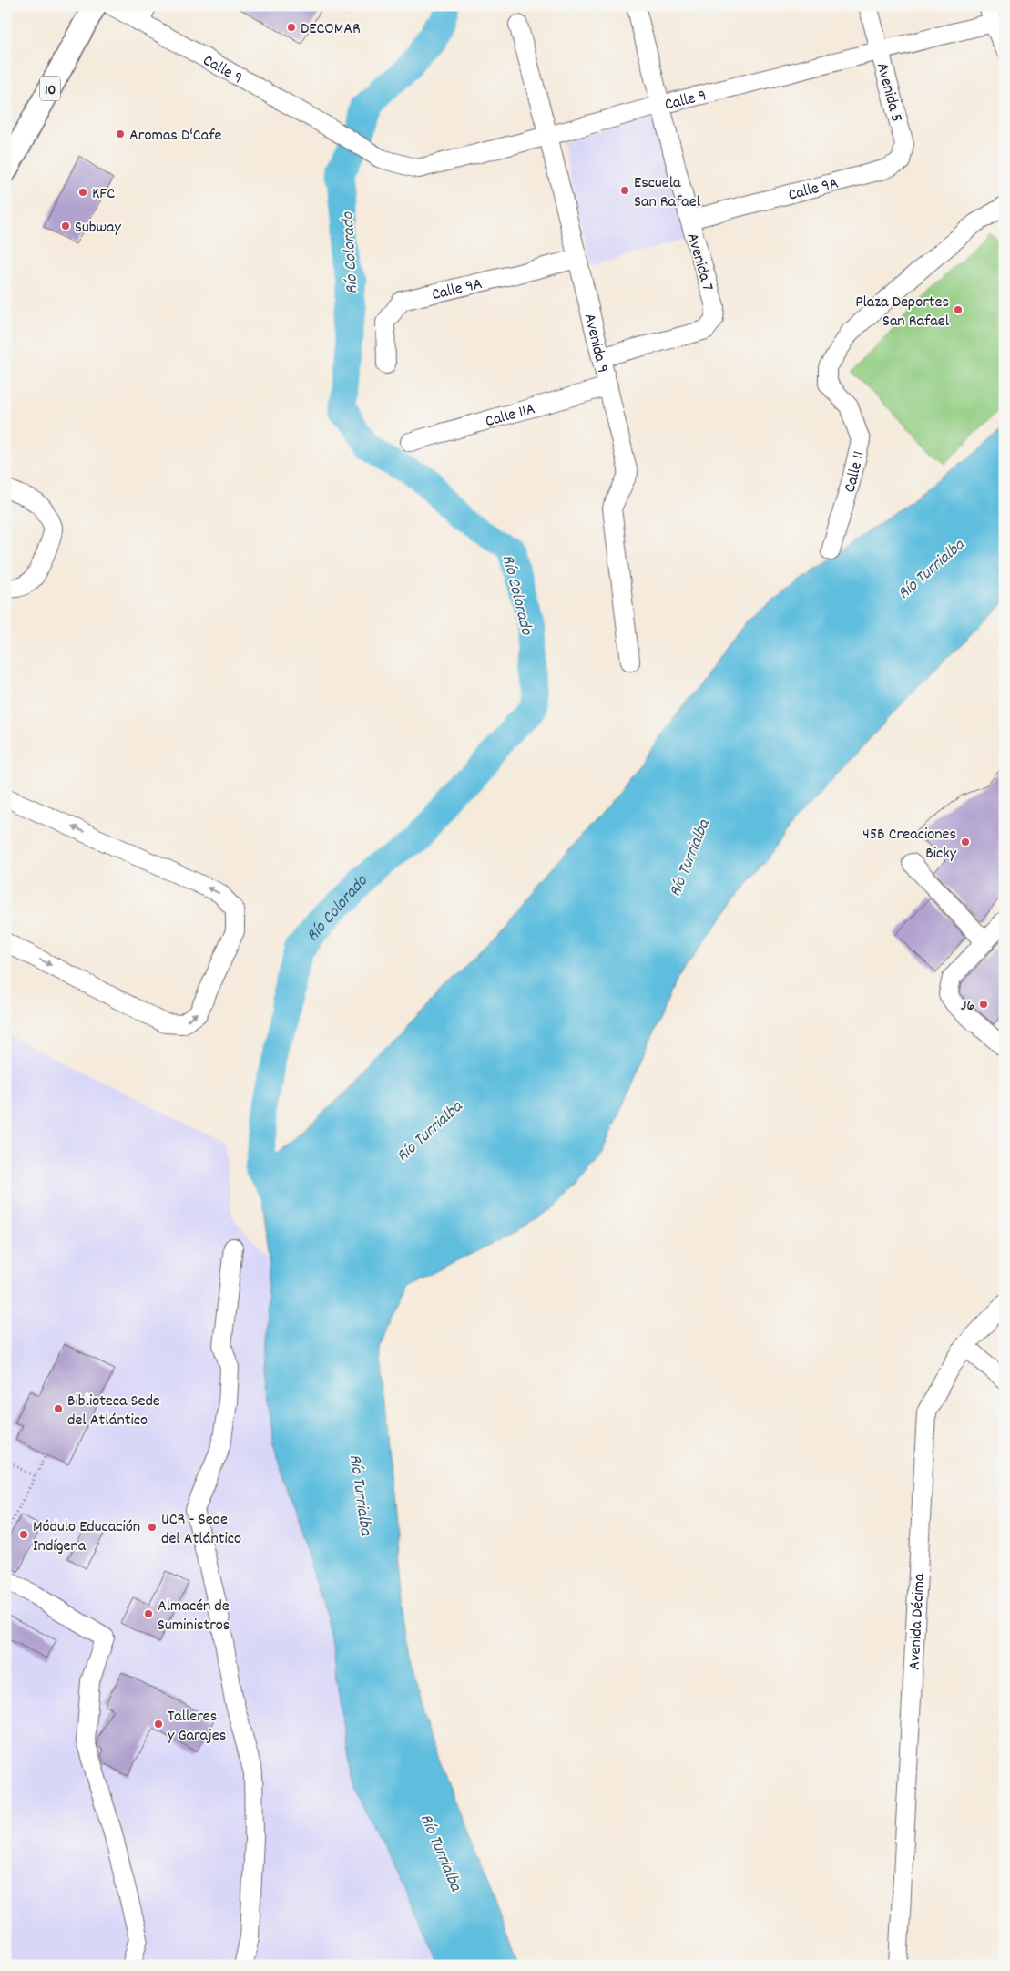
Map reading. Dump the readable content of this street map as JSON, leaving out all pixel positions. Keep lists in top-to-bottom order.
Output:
{
  "streets": {
    "main road": ["10"],
    "street": [
      "Calle 9",
      "Avenida 5",
      "Calle 9A",
      "Avenida 7",
      "Avenida 9",
      "Calle 11A",
      "Calle 11",
      "Avenida Décima"
    ]
  },
  "crossings": [
    ["Calle 9", "Avenida 5"],
    ["Calle 9", "Avenida 7"],
    ["Calle 9", "Avenida 9"],
    ["Avenida 5", "Calle 9A"],
    ["Calle 9A", "Avenida 7"],
    ["Calle 9A", "Avenida 9"],
    ["Avenida 7", "Avenida 9"],
    ["Avenida 9", "Calle 11A"]
  ],
  "water": ["Río Colorado", "Río Turrialba"],
  "places": [
    "DECOMAR",
    "Aromas D'Cafe",
    "Escuela San Rafael",
    "KFC",
    "Subway",
    "Plaza Deportes San Rafael",
    "45B Creaciones Bicky",
    "J6",
    "Biblioteca Sede del Atlántico",
    "UCR - Sede del Atlántico",
    "Módulo Educación Indígena",
    "Almacén de Suministros",
    "Talleres y Garajes"
  ]
}
